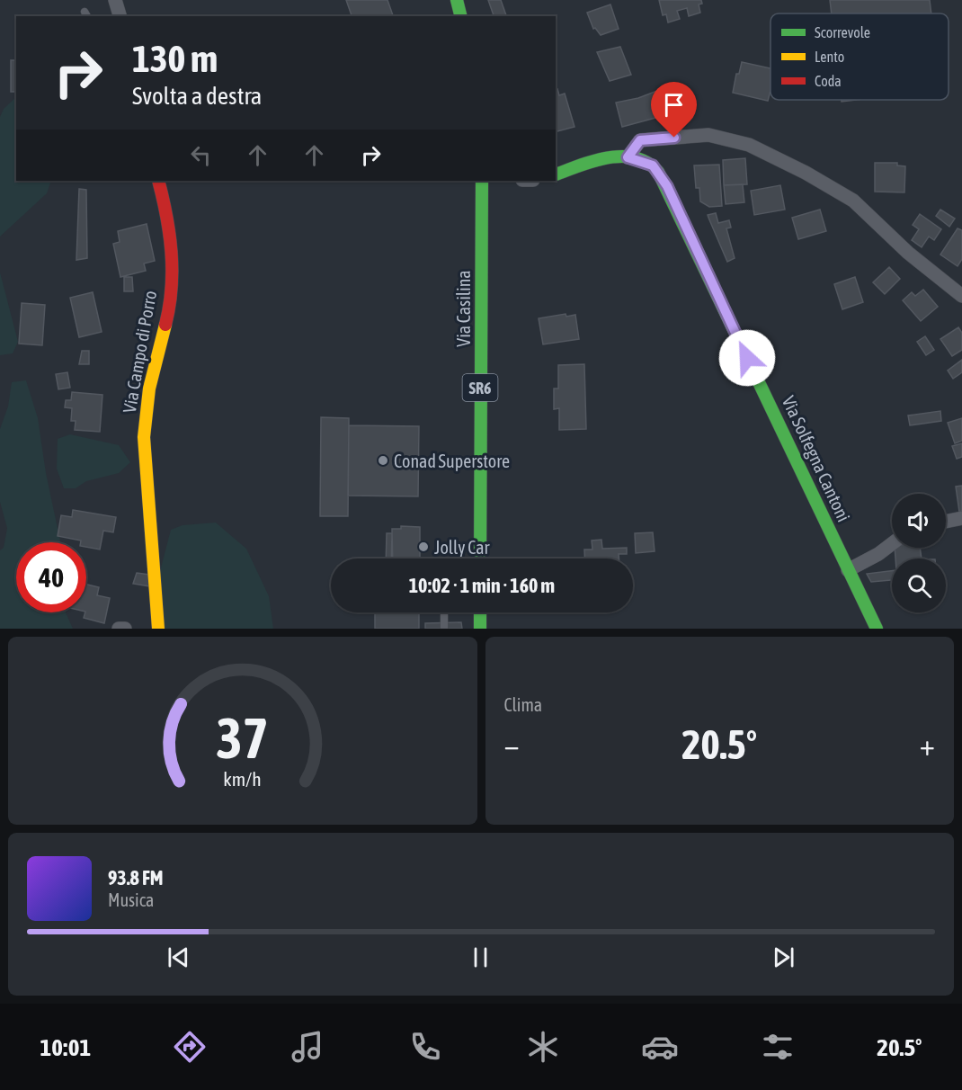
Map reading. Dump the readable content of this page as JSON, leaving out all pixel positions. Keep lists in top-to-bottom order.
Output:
{
  "streets": {
    "street": [
      "Via Casilina",
      "Via Campo di Porro",
      "SR6",
      "Via Solfegna Cantoni"
    ]
  },
  "places": ["Conad Superstore", "Jolly Car"],
  "legend": ["Scorrevole", "Lento", "Coda"],
  "page": {
    "turn": ["130 m", "Svolta a destra"],
    "limit": "40",
    "trip": "10:02 · 1 min · 160 m",
    "tile": "Clima",
    "heat": ["−", "20.5°", "+"],
    "song": ["93.8 FM", "Musica"],
    "tabs": ["10:01", "20.5°"],
    "gauge": ["37", "km/h"]
  }
}
